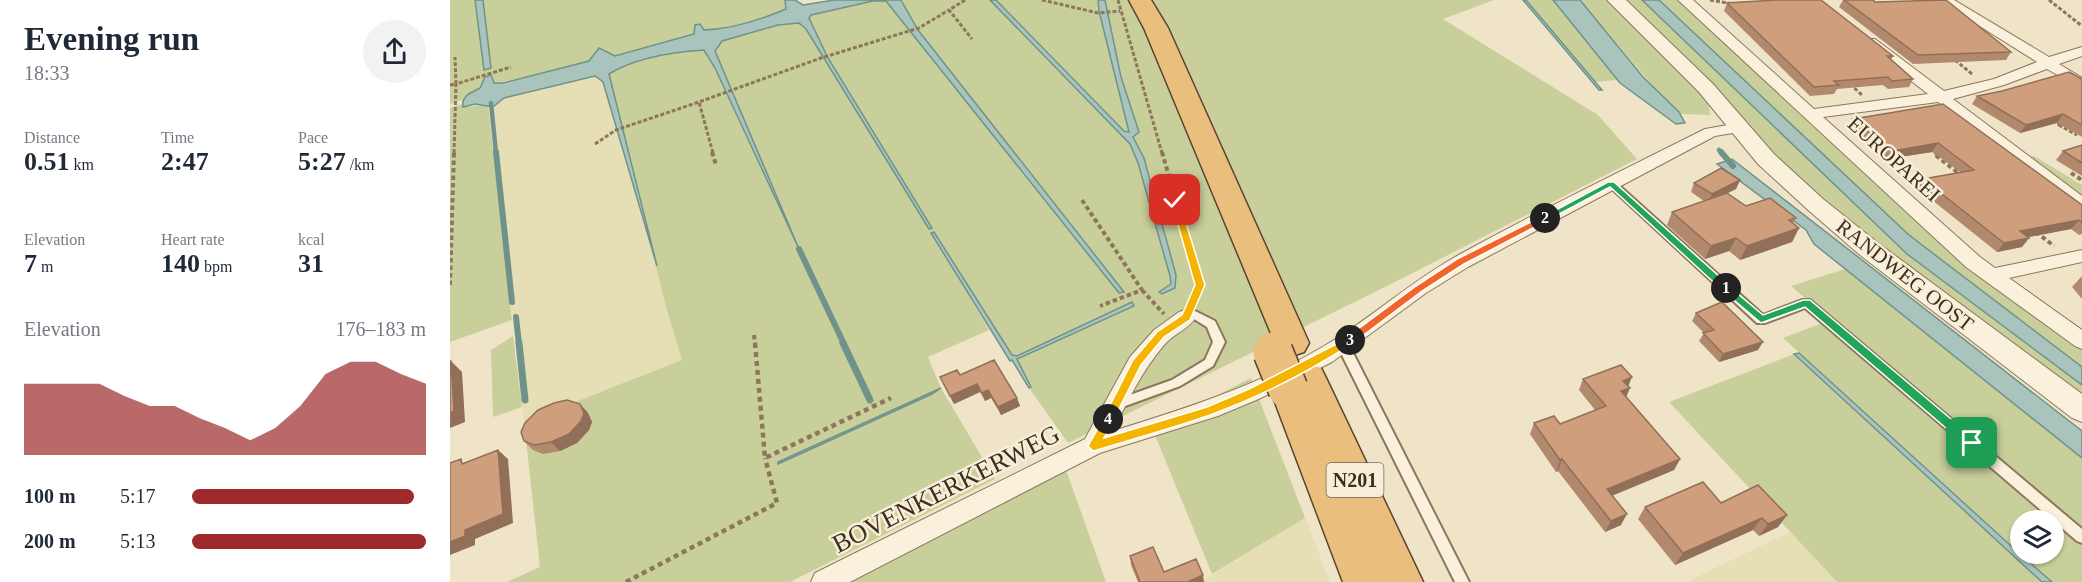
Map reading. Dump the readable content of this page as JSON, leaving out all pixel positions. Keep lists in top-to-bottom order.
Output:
{
  "streets": {
    "highway": ["N201"],
    "street": ["EUROPAREI", "RANDWEG OOST", "BOVENKERKERWEG"]
  },
  "crossings": [
    ["RANDWEG OOST", "BOVENKERKERWEG"]
  ],
  "page": {
    "heading": ["Evening run", "18:33"],
    "stats": [
      ["Distance", "0.51 km"],
      ["Time", "2:47"],
      ["Pace", "5:27 /km"],
      ["Elevation", "7 m"],
      ["Heart rate", "140 bpm"],
      ["kcal", "31"]
    ],
    "pins": [
      "2",
      "1",
      "3",
      "4"
    ],
    "chart": ["Elevation", "176–183 m"],
    "list": [
      {
        "name": "100 m",
        "note": "5:17"
      },
      {
        "name": "200 m",
        "note": "5:13"
      }
    ]
  }
}
